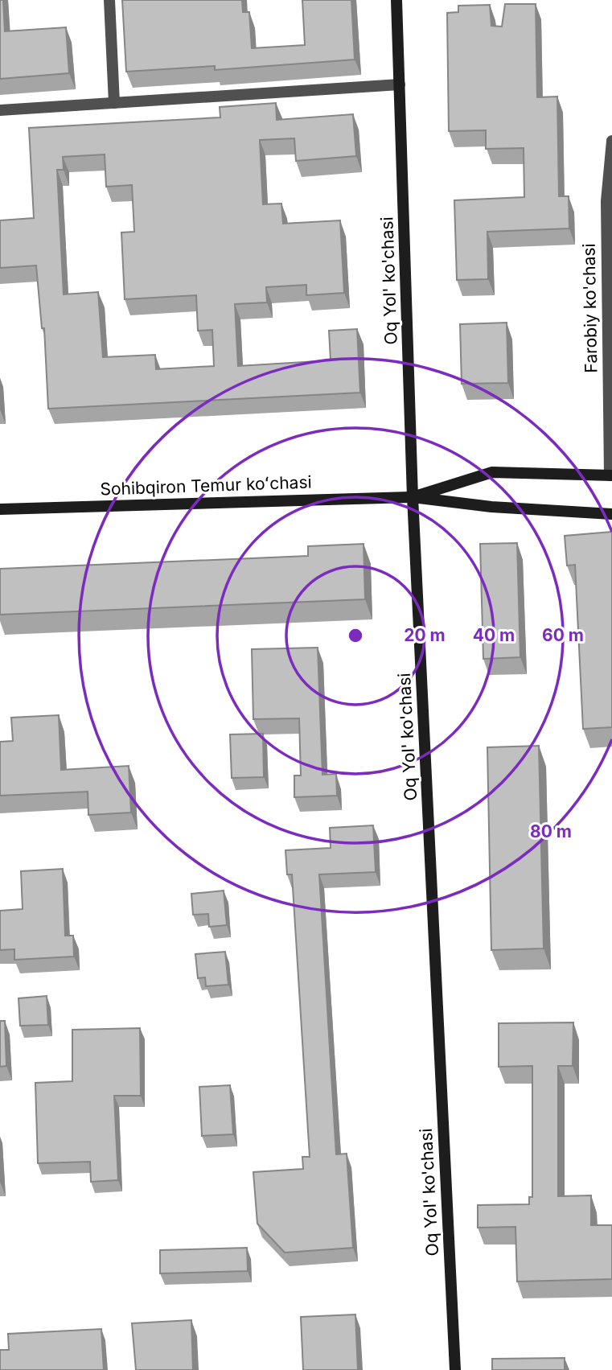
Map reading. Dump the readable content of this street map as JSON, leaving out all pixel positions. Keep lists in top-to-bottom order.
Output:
{
  "streets": {
    "street": ["Oq Yol' ko'chasi", "Farobiy ko'chasi", "Sohibqiron Temur koʻchasi"]
  },
  "crossings": [
    ["Oq Yol' ko'chasi", "Sohibqiron Temur koʻchasi"],
    ["Farobiy ko'chasi", "Sohibqiron Temur koʻchasi"]
  ],
  "rings": [
    "20 m",
    "40 m",
    "60 m",
    "80 m"
  ]
}
